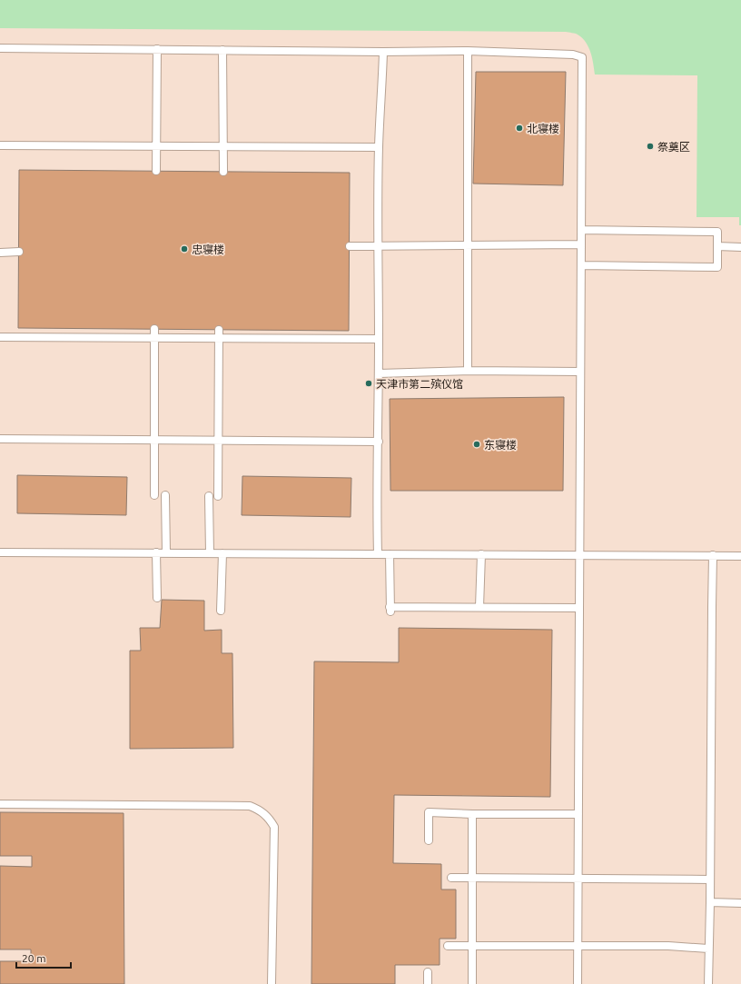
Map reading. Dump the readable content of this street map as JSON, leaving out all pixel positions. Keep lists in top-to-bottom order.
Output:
{
  "places": [
    "北寝楼",
    "祭奠区",
    "忠寝楼",
    "天津市第二殡仪馆",
    "东寝楼"
  ],
  "scale_bar": "20 m"
}
